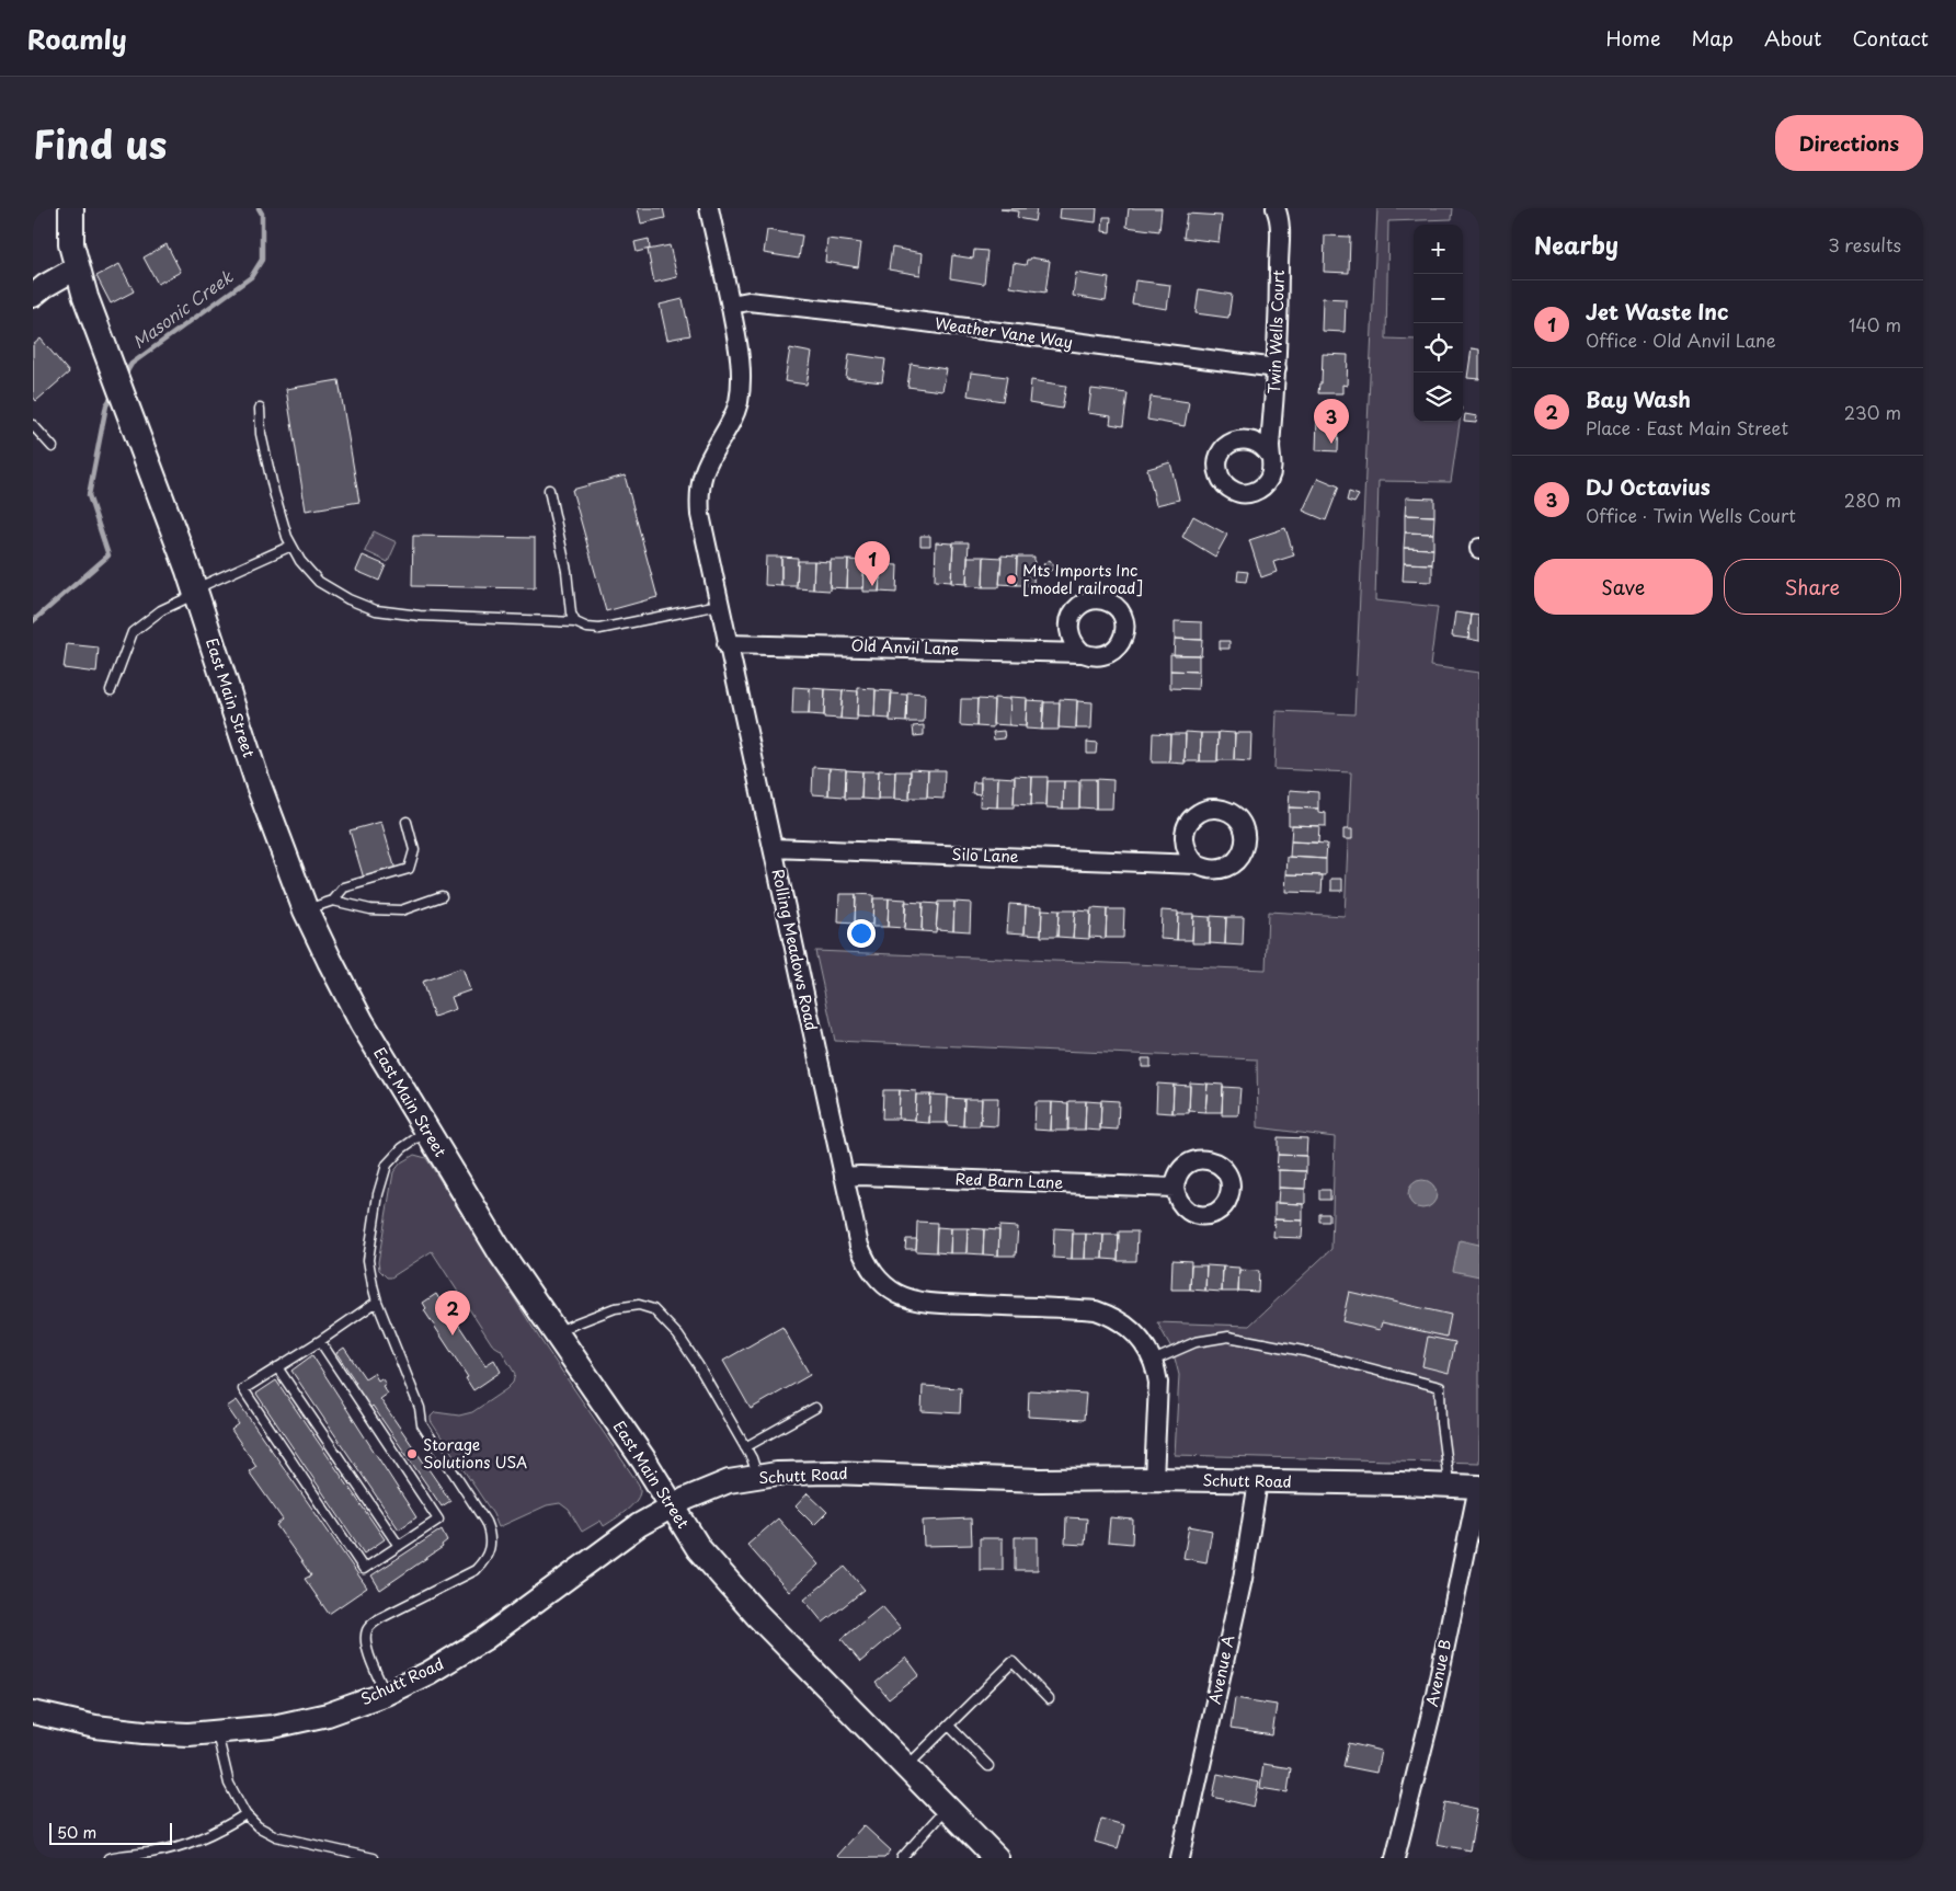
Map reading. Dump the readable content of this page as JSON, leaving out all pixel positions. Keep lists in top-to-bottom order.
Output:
{
  "streets": {
    "main road": ["East Main Street"],
    "street": [
      "Twin Wells Court",
      "Weather Vane Way",
      "Old Anvil Lane",
      "Silo Lane",
      "Rolling Meadows Road",
      "Red Barn Lane",
      "Schutt Road",
      "Avenue A",
      "Avenue B"
    ]
  },
  "crossings": [
    ["Twin Wells Court", "Weather Vane Way"],
    ["Weather Vane Way", "Rolling Meadows Road"],
    ["Old Anvil Lane", "Rolling Meadows Road"],
    ["East Main Street", "Schutt Road"],
    ["Silo Lane", "Rolling Meadows Road"],
    ["Rolling Meadows Road", "Red Barn Lane"],
    ["Rolling Meadows Road", "Schutt Road"],
    ["Schutt Road", "Avenue A"],
    ["Schutt Road", "Avenue B"]
  ],
  "water": ["Masonic Creek"],
  "places": ["Mts Imports Inc [model railroad]", "Storage Solutions USA"],
  "scale_bar": "50 m",
  "page": {
    "header": "Roamly",
    "nav": [
      "Home",
      "Map",
      "About",
      "Contact"
    ],
    "title": "Find us",
    "buttons": [
      "Directions",
      ["Save", "Share"]
    ],
    "heading": ["Nearby", "3 results"],
    "map_buttons": ["+", "−"],
    "list": [
      {
        "mark": "1",
        "name": "Jet Waste Inc",
        "note": "Office · Old Anvil Lane",
        "value": "140 m"
      },
      {
        "mark": "2",
        "name": "Bay Wash",
        "note": "Place · East Main Street",
        "value": "230 m"
      },
      {
        "mark": "3",
        "name": "DJ Octavius",
        "note": "Office · Twin Wells Court",
        "value": "280 m"
      }
    ],
    "pins": ["3", "1", "2"],
    "scale": "50 m"
  }
}
